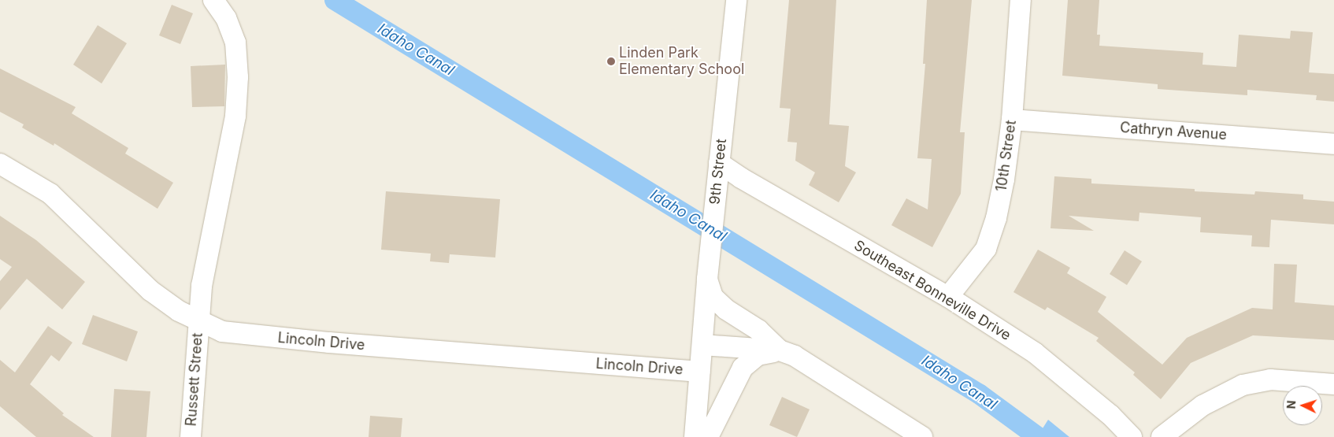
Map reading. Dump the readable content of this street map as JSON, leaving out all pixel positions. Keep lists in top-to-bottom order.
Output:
{
  "streets": {
    "street": [
      "Cathryn Avenue",
      "10th Street",
      "9th Street",
      "Southeast Bonneville Drive",
      "Lincoln Drive",
      "Russett Street"
    ]
  },
  "crossings": [
    ["Cathryn Avenue", "10th Street"],
    ["10th Street", "Southeast Bonneville Drive"],
    ["9th Street", "Southeast Bonneville Drive"],
    ["9th Street", "Lincoln Drive"],
    ["Lincoln Drive", "Russett Street"]
  ],
  "water": ["Idaho Canal"],
  "places": ["Linden Park Elementary School"],
  "north": "left"
}
